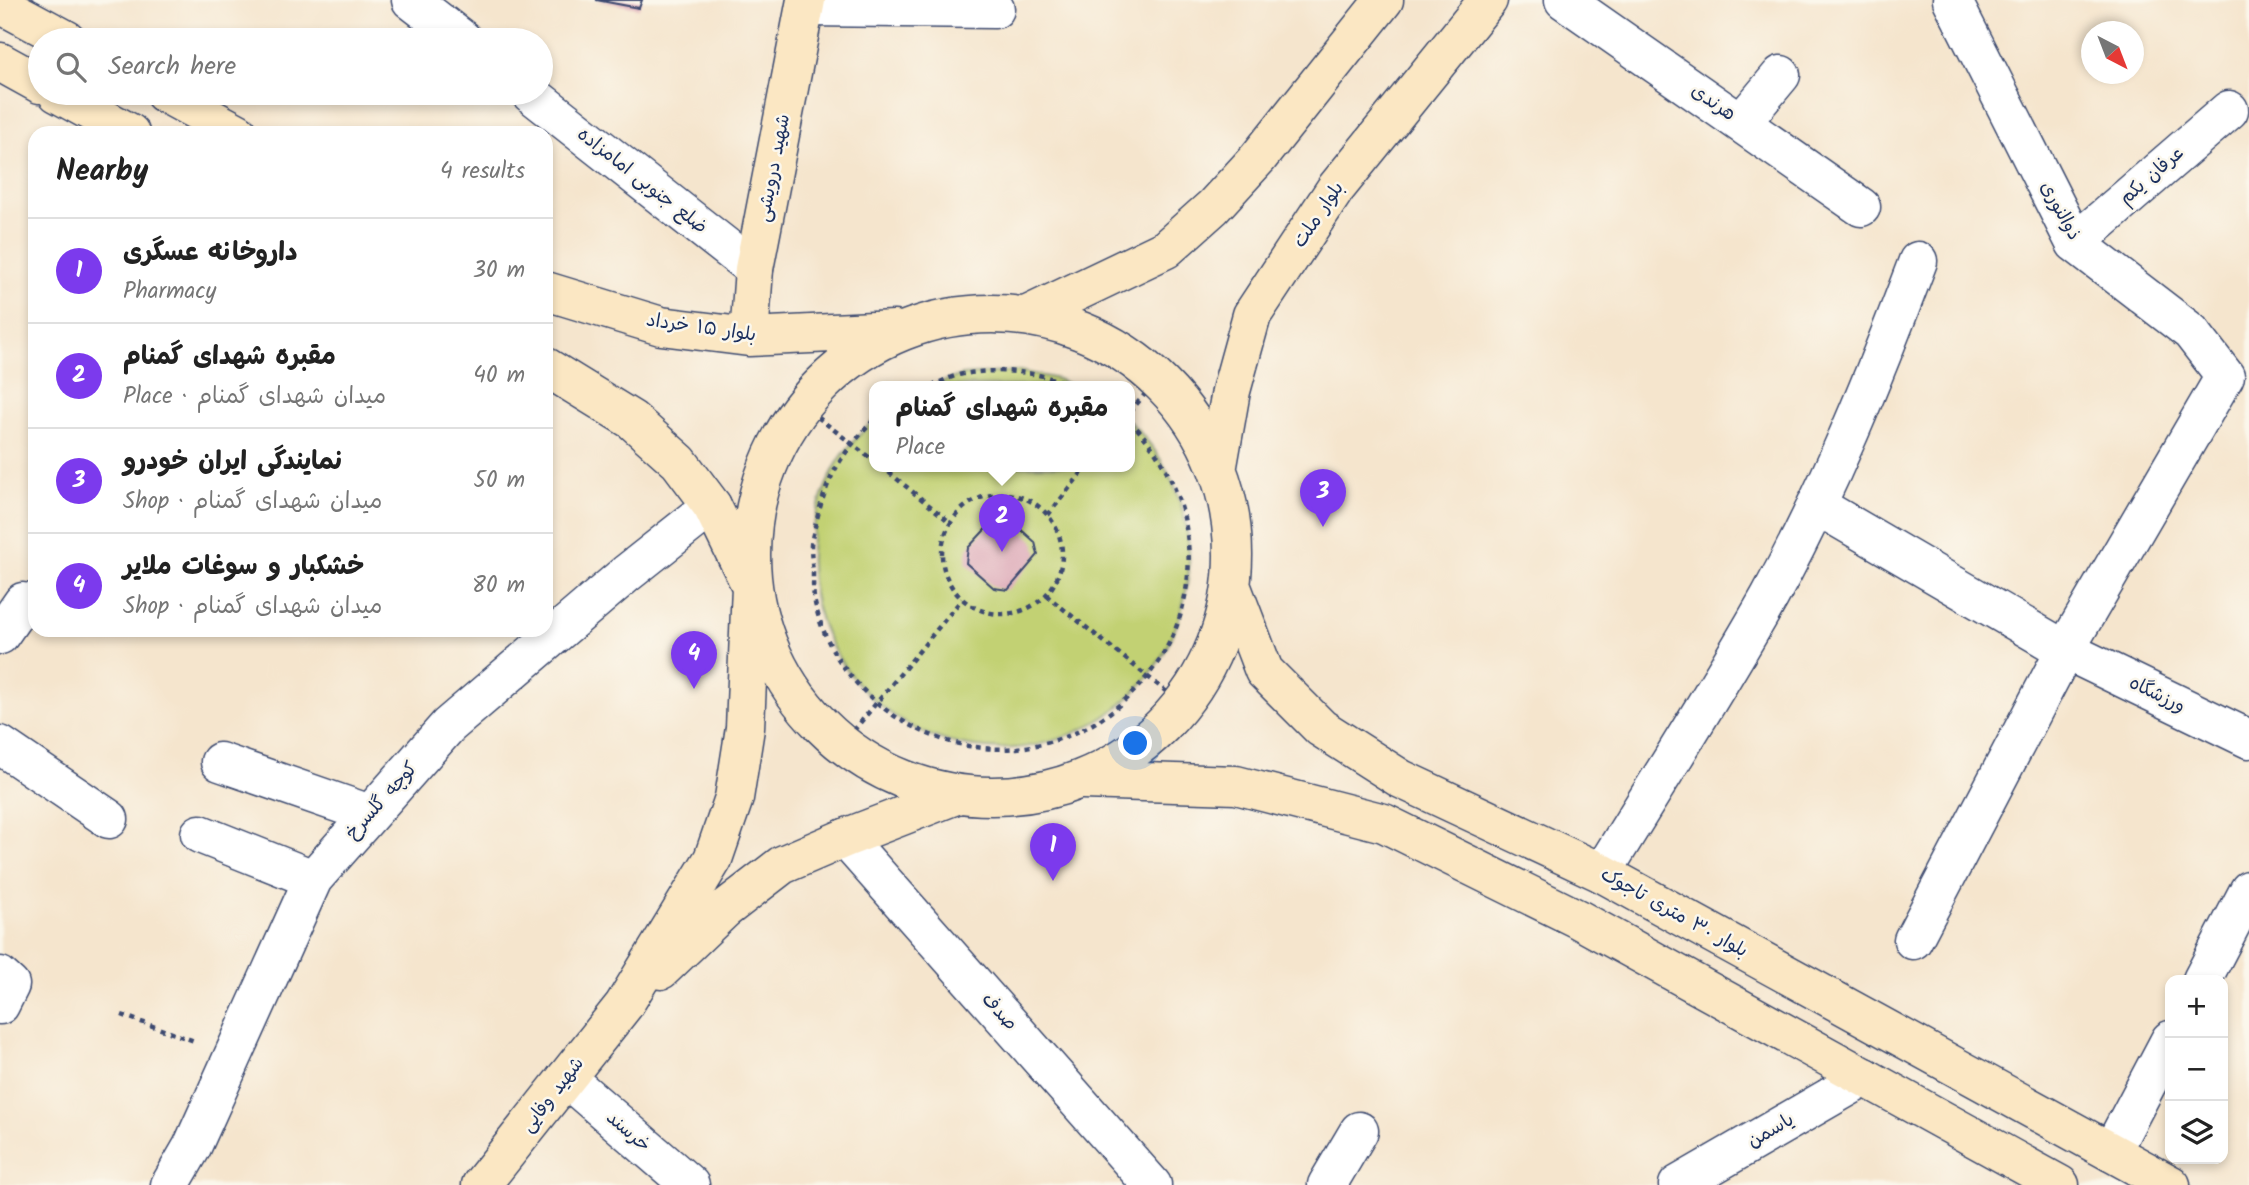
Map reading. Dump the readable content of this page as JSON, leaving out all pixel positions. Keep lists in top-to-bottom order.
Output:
{
  "streets": {
    "main road": [
      "شهید درویشی",
      "بلوار ملت",
      "بلوار ۱۵ خرداد",
      "بلوار ۳۰ متری تاجوک",
      "شهید وفایی"
    ],
    "street": [
      "هرندی",
      "عرفان یکم",
      "ضلع جنوبی امامزاده",
      "ذوالنوری",
      "ورزشگاه",
      "کوچه گلسرخ",
      "صدف",
      "یاسمن",
      "خرسند"
    ]
  },
  "crossings": [
    ["شهید درویشی", "ضلع جنوبی امامزاده"],
    ["شهید درویشی", "بلوار ۱۵ خرداد"],
    ["عرفان یکم", "ذوالنوری"],
    ["ذوالنوری", "ورزشگاه"],
    ["شهید وفایی", "خرسند"]
  ],
  "north": "bottom right",
  "page": {
    "search": "Search here",
    "heading": ["Nearby", "4 results"],
    "list": [
      {
        "mark": "1",
        "name": "داروخانه عسگری",
        "note": "Pharmacy",
        "value": "30 m"
      },
      {
        "mark": "2",
        "name": "مقبره شهدای گمنام",
        "note": "Place · میدان شهدای گمنام",
        "value": "40 m"
      },
      {
        "mark": "3",
        "name": "نمایندگی ایران خودرو",
        "note": "Shop · میدان شهدای گمنام",
        "value": "50 m"
      },
      {
        "mark": "4",
        "name": "خشکبار و سوغات ملایر",
        "note": "Shop · میدان شهدای گمنام",
        "value": "80 m"
      }
    ],
    "popup": ["مقبره شهدای گمنام", "Place"],
    "pins": [
      "3",
      "2",
      "4",
      "1"
    ],
    "map_buttons": ["+", "−"]
  }
}
